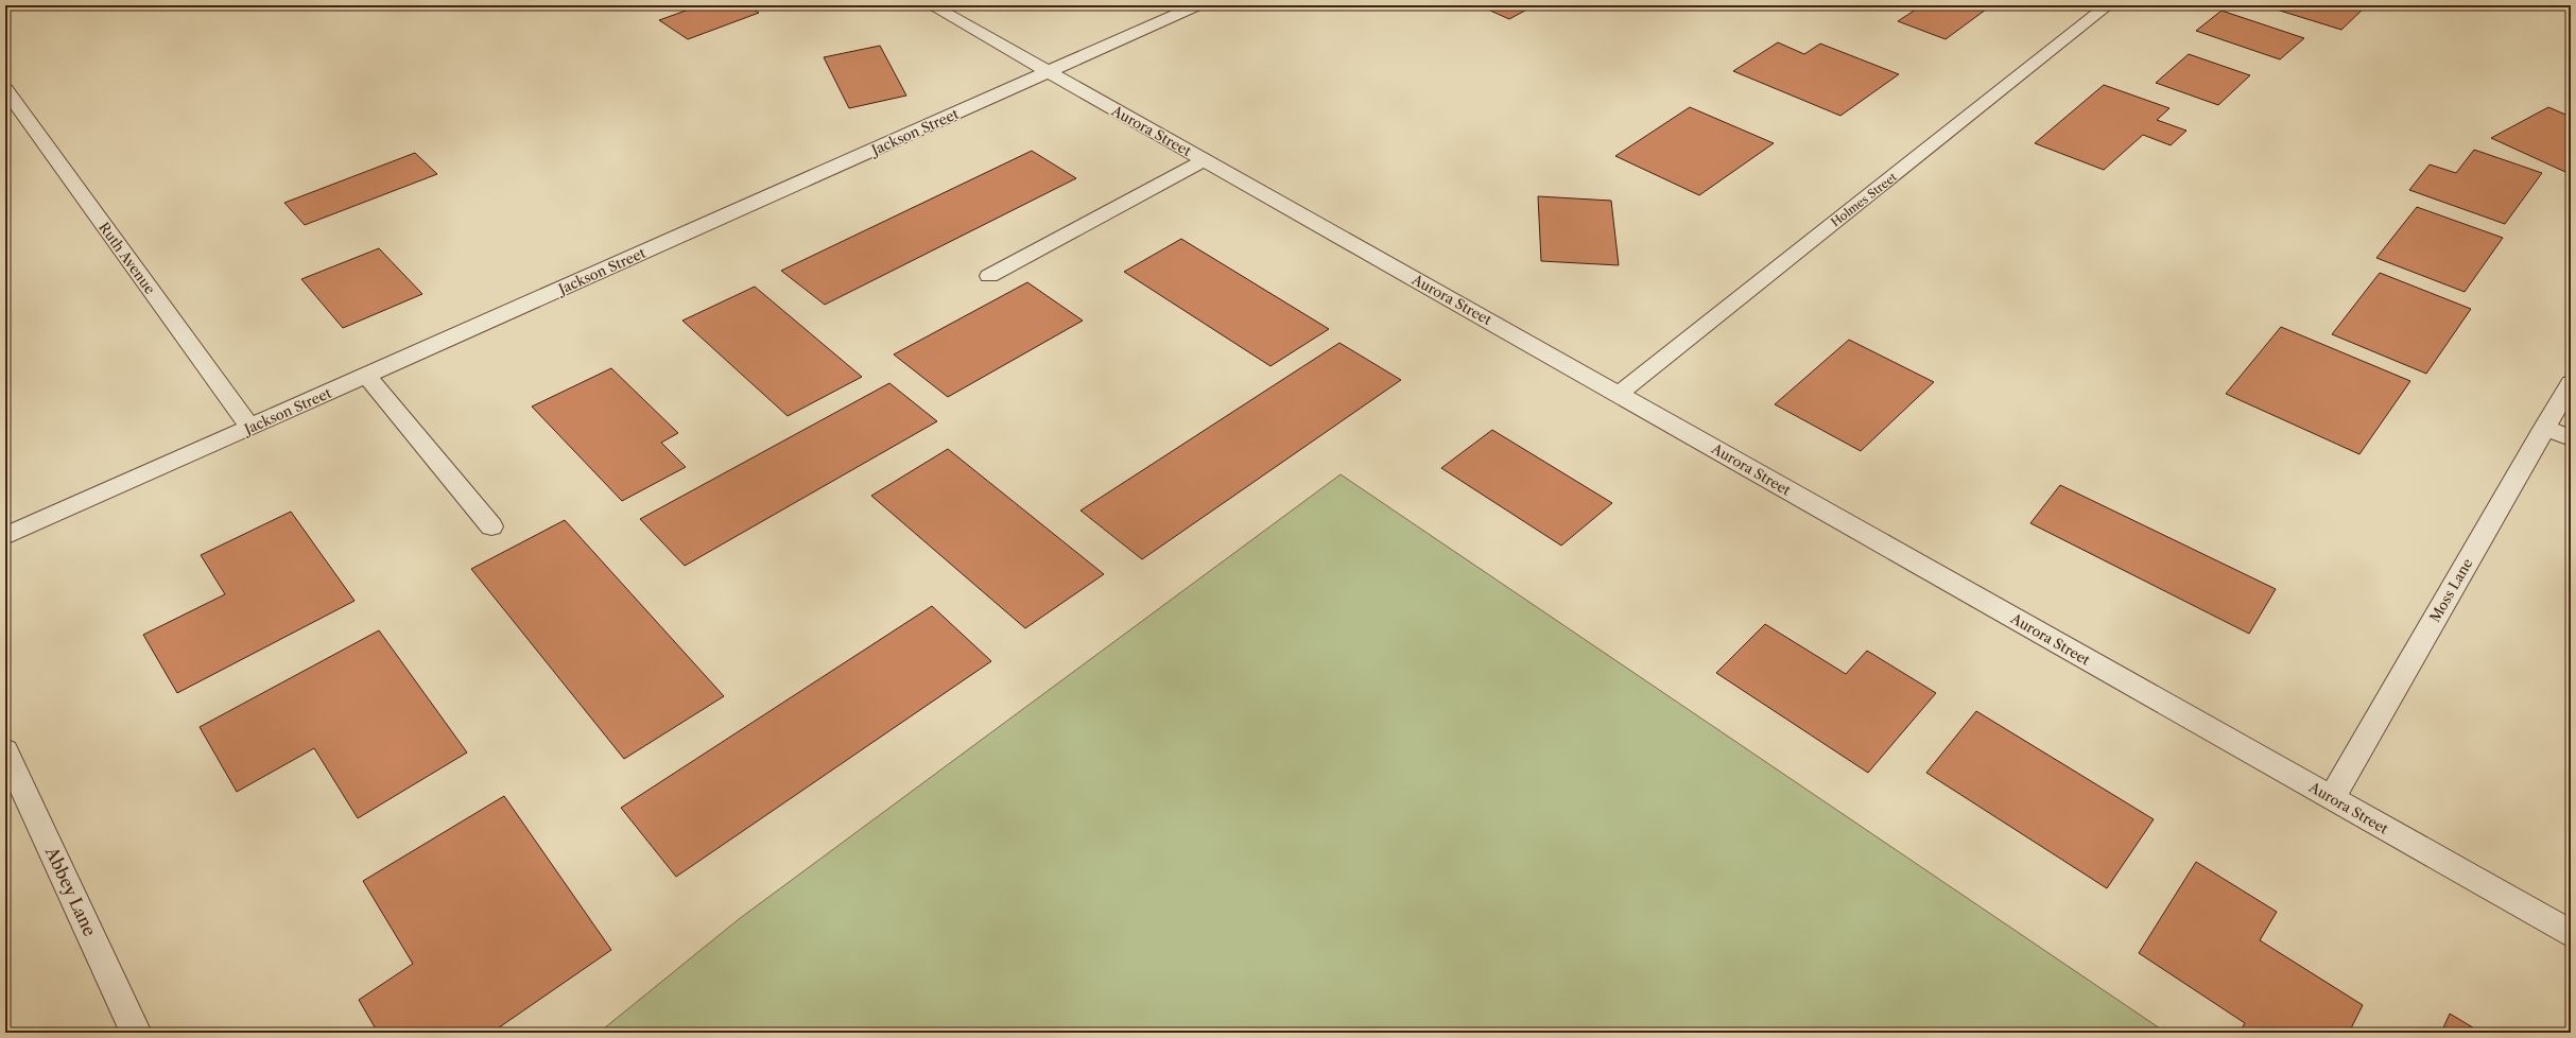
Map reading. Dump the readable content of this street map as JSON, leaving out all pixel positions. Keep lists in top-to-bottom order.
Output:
{
  "streets": {
    "street": [
      "Aurora Street",
      "Jackson Street",
      "Holmes Street",
      "Ruth Avenue",
      "Moss Lane",
      "Abbey Lane"
    ]
  },
  "crossings": [
    ["Aurora Street", "Jackson Street"],
    ["Aurora Street", "Holmes Street"],
    ["Aurora Street", "Moss Lane"],
    ["Jackson Street", "Ruth Avenue"]
  ]
}
